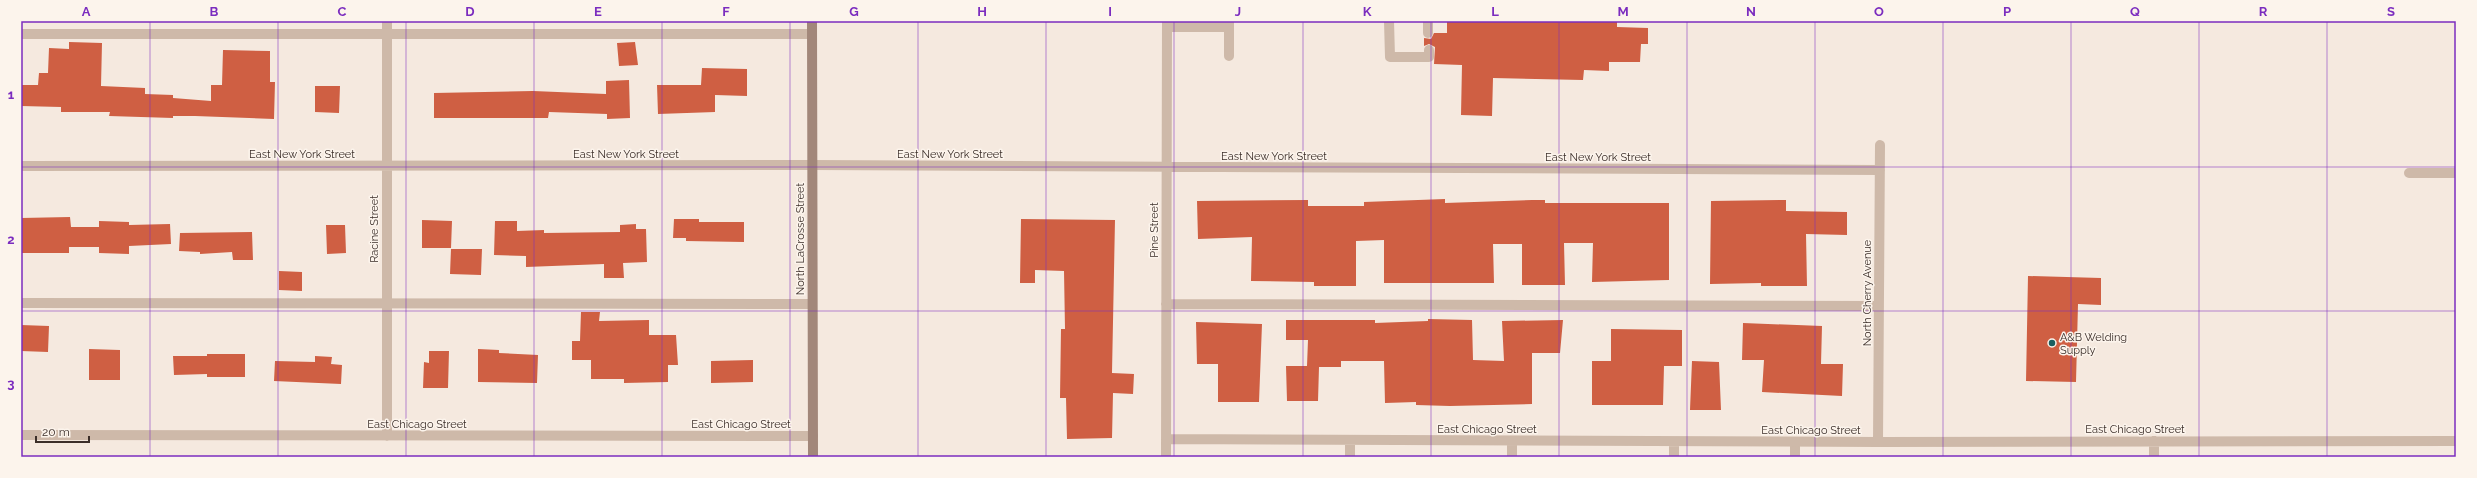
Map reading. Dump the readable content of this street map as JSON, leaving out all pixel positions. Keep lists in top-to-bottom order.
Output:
{
  "streets": {
    "main road": ["North LaCrosse Street"],
    "street": [
      "East New York Street",
      "Racine Street",
      "Pine Street",
      "North Cherry Avenue",
      "East Chicago Street"
    ]
  },
  "crossings": [
    ["East New York Street", "Racine Street"],
    ["East New York Street", "Pine Street"],
    ["East New York Street", "North LaCrosse Street"],
    ["East New York Street", "North Cherry Avenue"],
    ["Racine Street", "East Chicago Street"],
    ["Pine Street", "East Chicago Street"],
    ["North LaCrosse Street", "East Chicago Street"],
    ["North Cherry Avenue", "East Chicago Street"]
  ],
  "places": ["A&B Welding Supply"],
  "scale_bar": "20 m",
  "grid": {
    "columns": [
      "A",
      "B",
      "C",
      "D",
      "E",
      "F",
      "G",
      "H",
      "I",
      "J",
      "K",
      "L",
      "M",
      "N",
      "O",
      "P",
      "Q",
      "R",
      "S"
    ],
    "rows": ["1", "2", "3"]
  }
}
